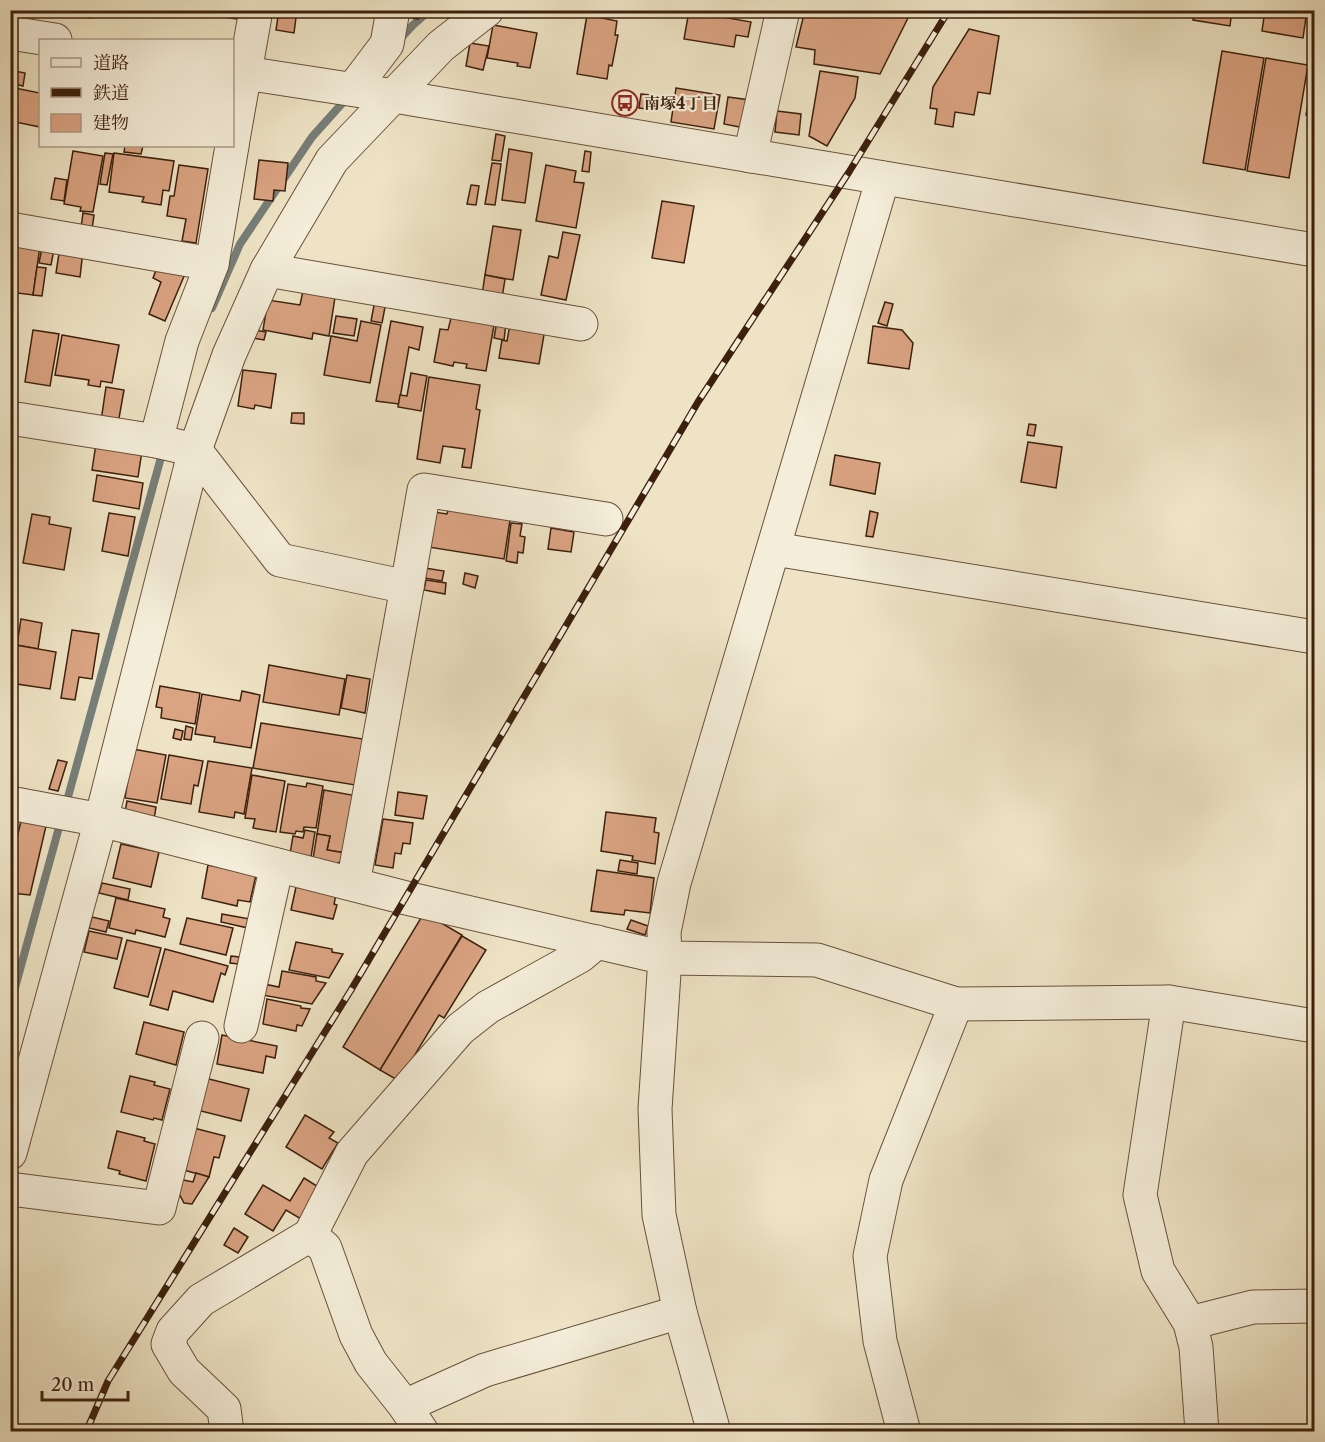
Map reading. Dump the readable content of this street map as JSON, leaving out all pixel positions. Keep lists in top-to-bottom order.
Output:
{
  "places": {
    "bus stop": ["南塚4丁目"]
  },
  "legend": ["道路", "鉄道", "建物"],
  "scale_bar": "20 m"
}
